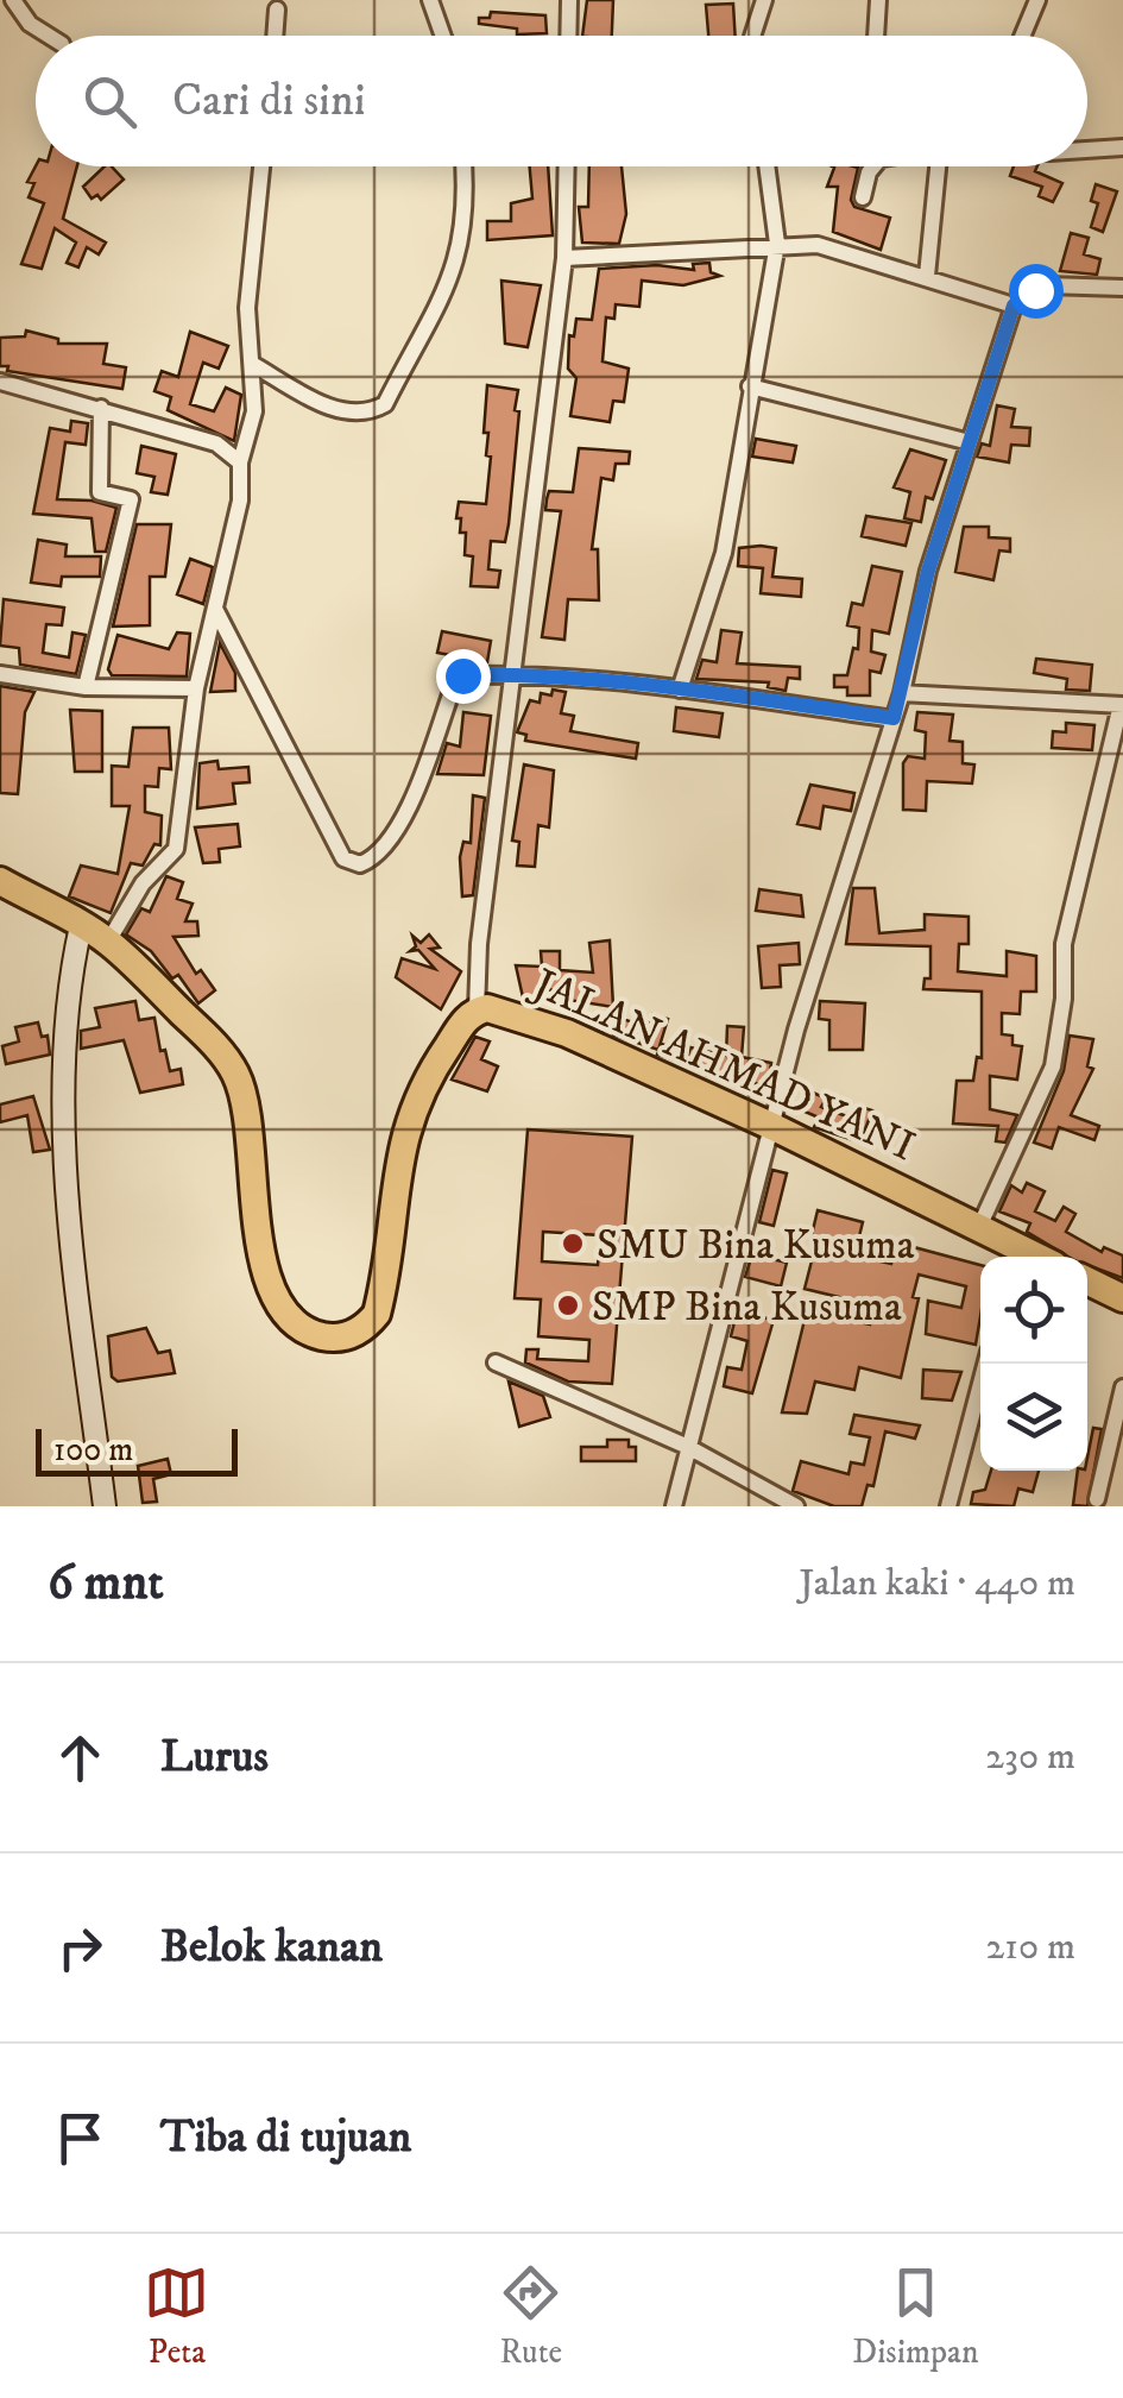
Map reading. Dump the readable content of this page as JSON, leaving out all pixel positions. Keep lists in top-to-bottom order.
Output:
{
  "streets": {
    "highway": ["JALAN AHMAD YANI"]
  },
  "places": ["SMU Bina Kusuma", "SMP Bina Kusuma"],
  "scale_bar": "100 m",
  "page": {
    "search": "Cari di sini",
    "scale": "100 m",
    "heading": ["6 mnt", "Jalan kaki · 440 m"],
    "list": [
      ["Lurus", "230 m"],
      ["Belok kanan", "210 m"],
      "Tiba di tujuan"
    ],
    "nav": ["Peta", "Rute", "Disimpan"]
  }
}
